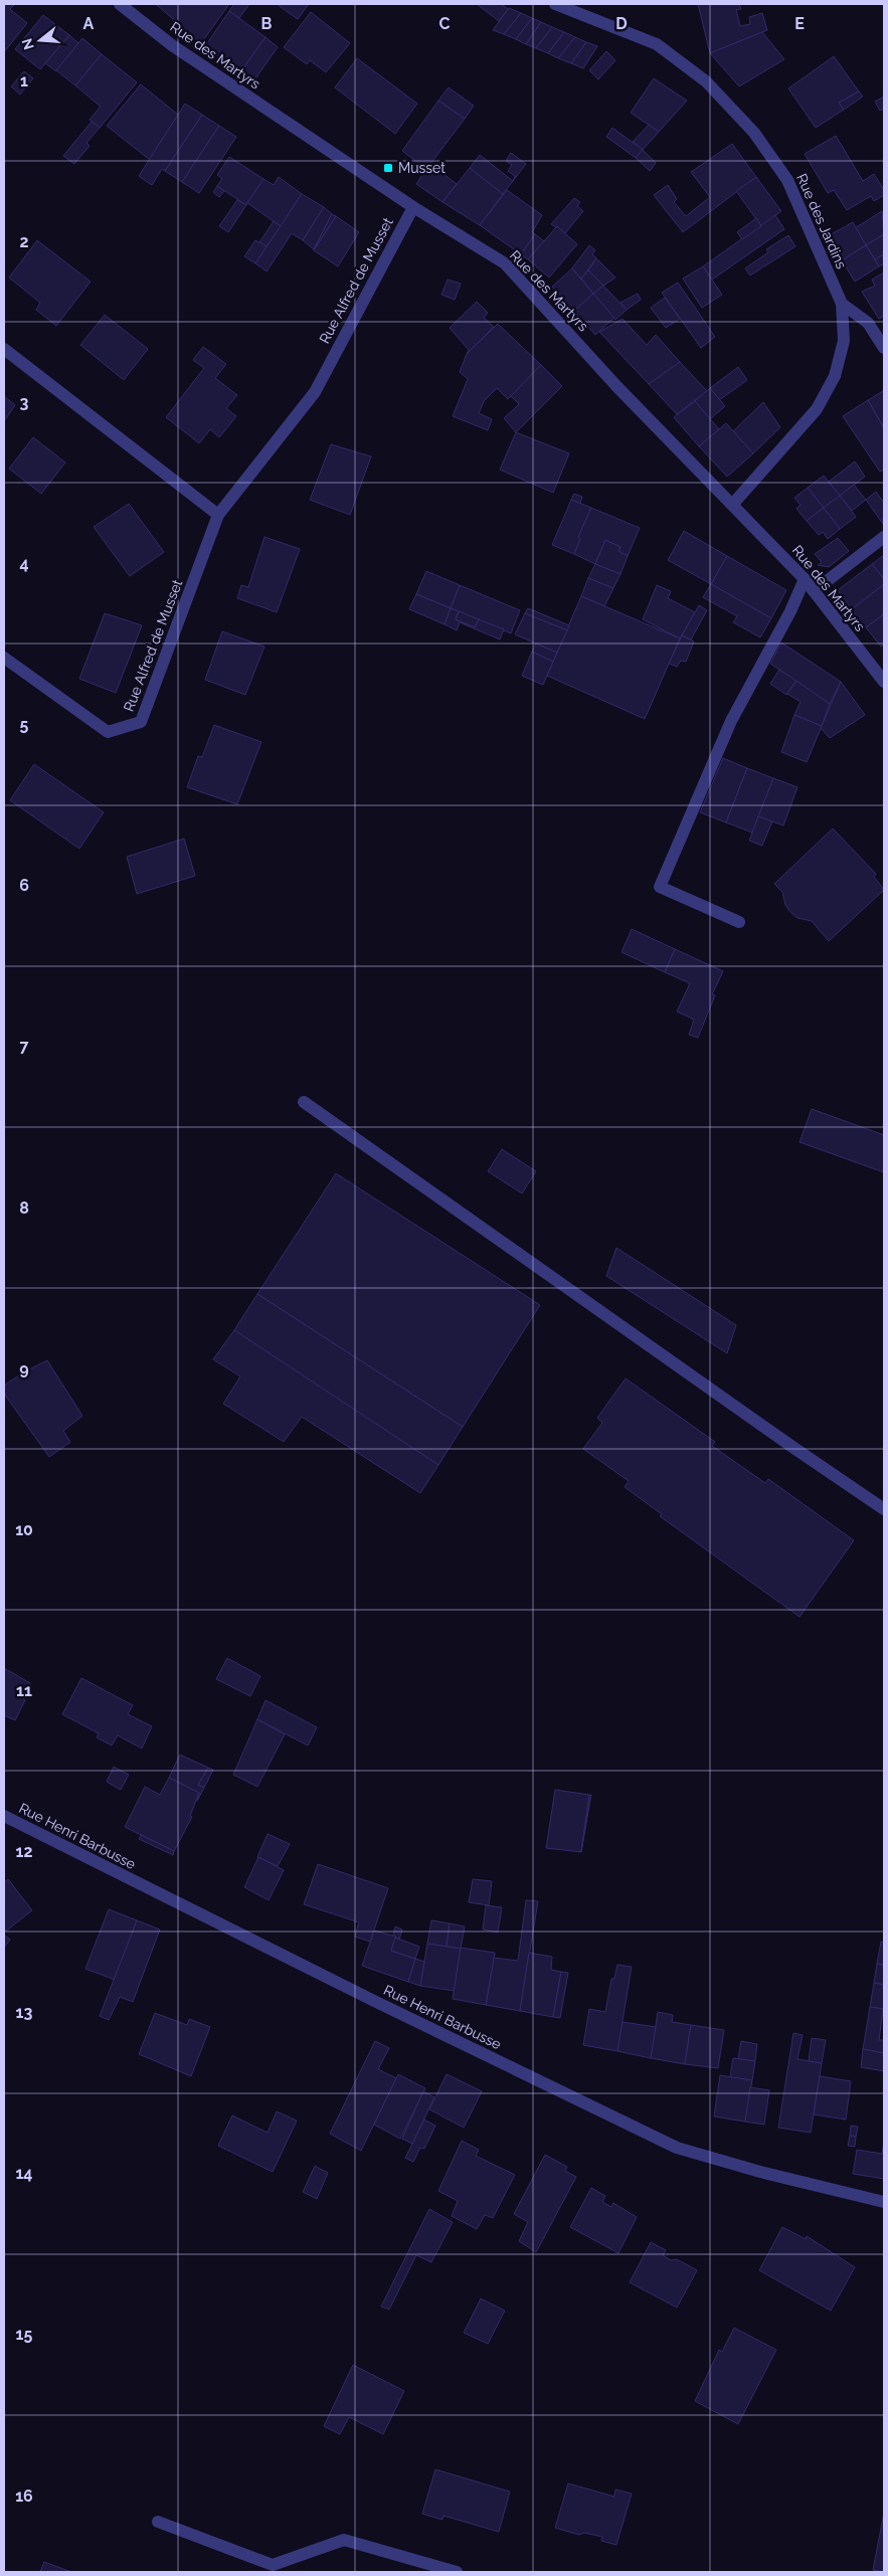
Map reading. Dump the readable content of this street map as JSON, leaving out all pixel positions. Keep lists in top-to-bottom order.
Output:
{
  "streets": {
    "street": [
      "Rue des Martyrs",
      "Rue des Jardins",
      "Rue Alfred de Musset",
      "Rue Henri Barbusse"
    ]
  },
  "crossings": [
    ["Rue des Martyrs", "Rue des Jardins"],
    ["Rue des Martyrs", "Rue Alfred de Musset"]
  ],
  "places": {
    "transit": ["Musset"]
  },
  "north": "left",
  "grid": {
    "columns": [
      "A",
      "B",
      "C",
      "D",
      "E"
    ],
    "rows": [
      "1",
      "2",
      "3",
      "4",
      "5",
      "6",
      "7",
      "8",
      "9",
      "10",
      "11",
      "12",
      "13",
      "14",
      "15",
      "16"
    ]
  }
}
